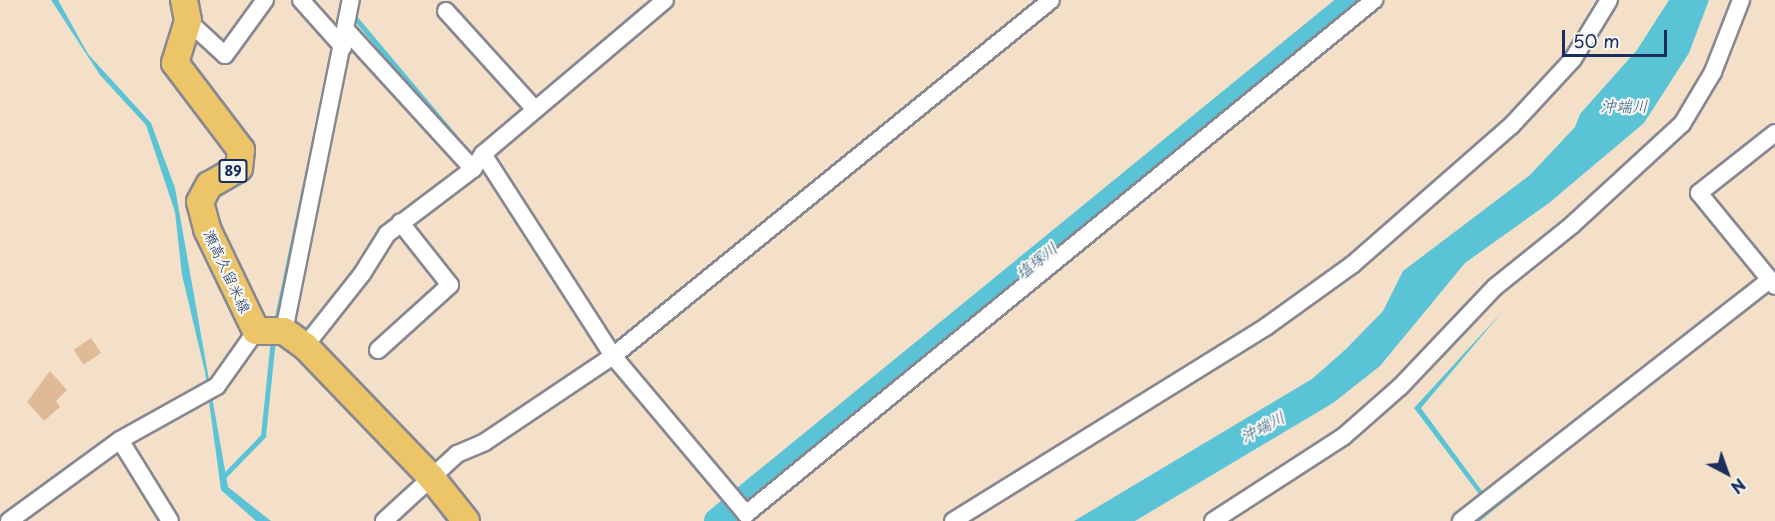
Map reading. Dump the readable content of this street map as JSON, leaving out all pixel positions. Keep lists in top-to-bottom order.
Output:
{
  "streets": {
    "main road": ["89", "瀬高久留米線"]
  },
  "water": ["沖端川", "塩塚川"],
  "scale_bar": "50 m",
  "north": "bottom right"
}
